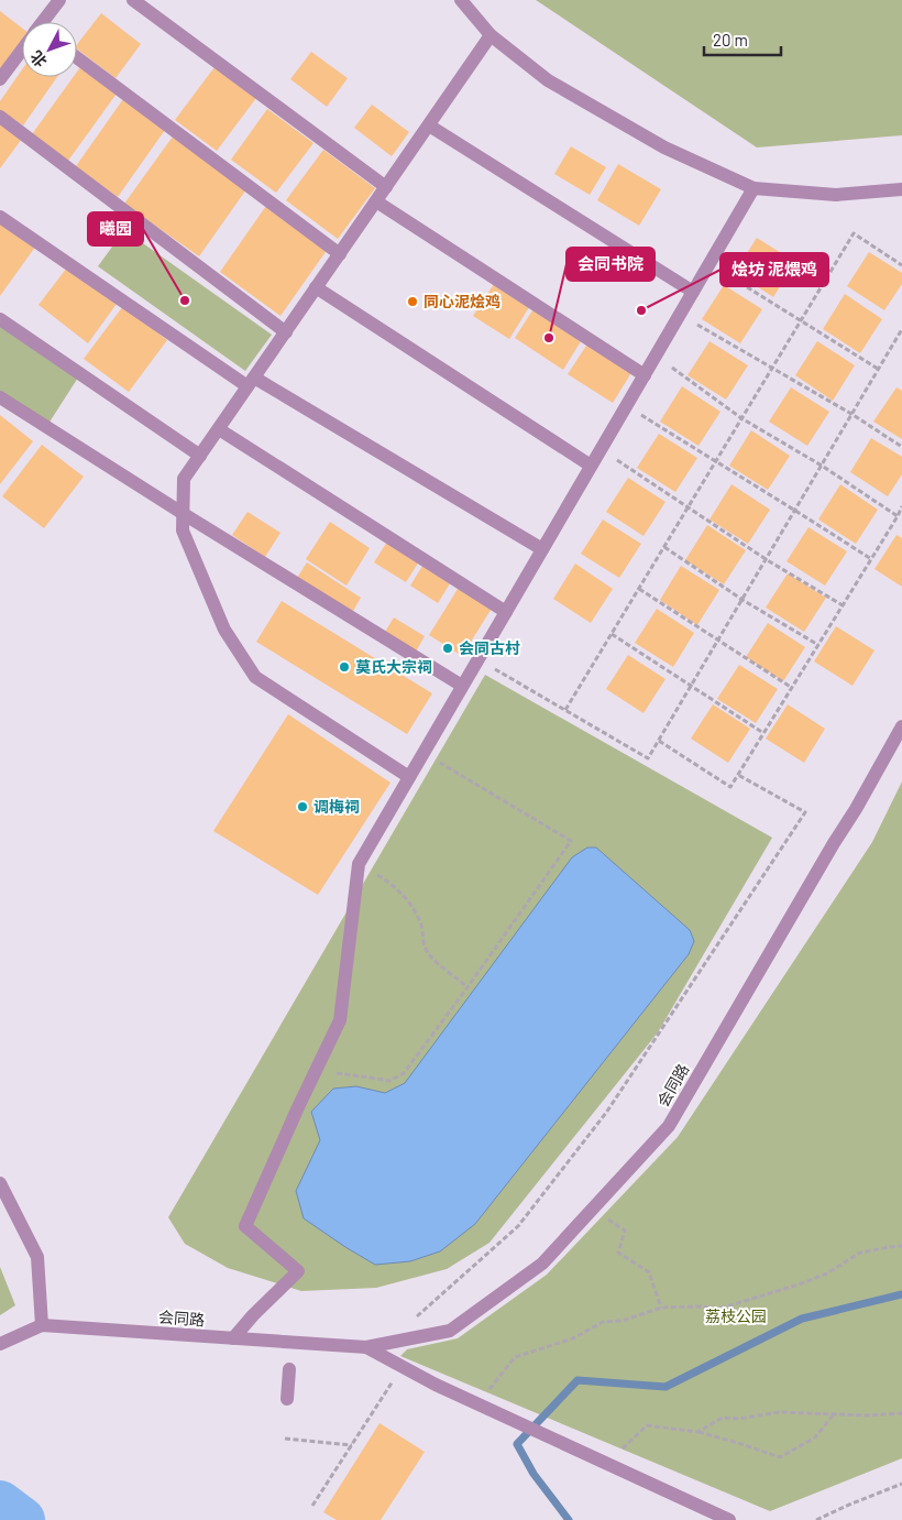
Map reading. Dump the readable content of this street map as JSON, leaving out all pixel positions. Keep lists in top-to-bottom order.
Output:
{
  "streets": {
    "street": ["会同路"]
  },
  "parks": ["荔枝公园"],
  "places": [
    "曦园",
    "同心泥烩鸡",
    "烩坊 泥煨鸡",
    "会同书院",
    "会同古村",
    "莫氏大宗祠",
    "调梅祠"
  ],
  "scale_bar": "20 m",
  "north": "bottom left"
}
